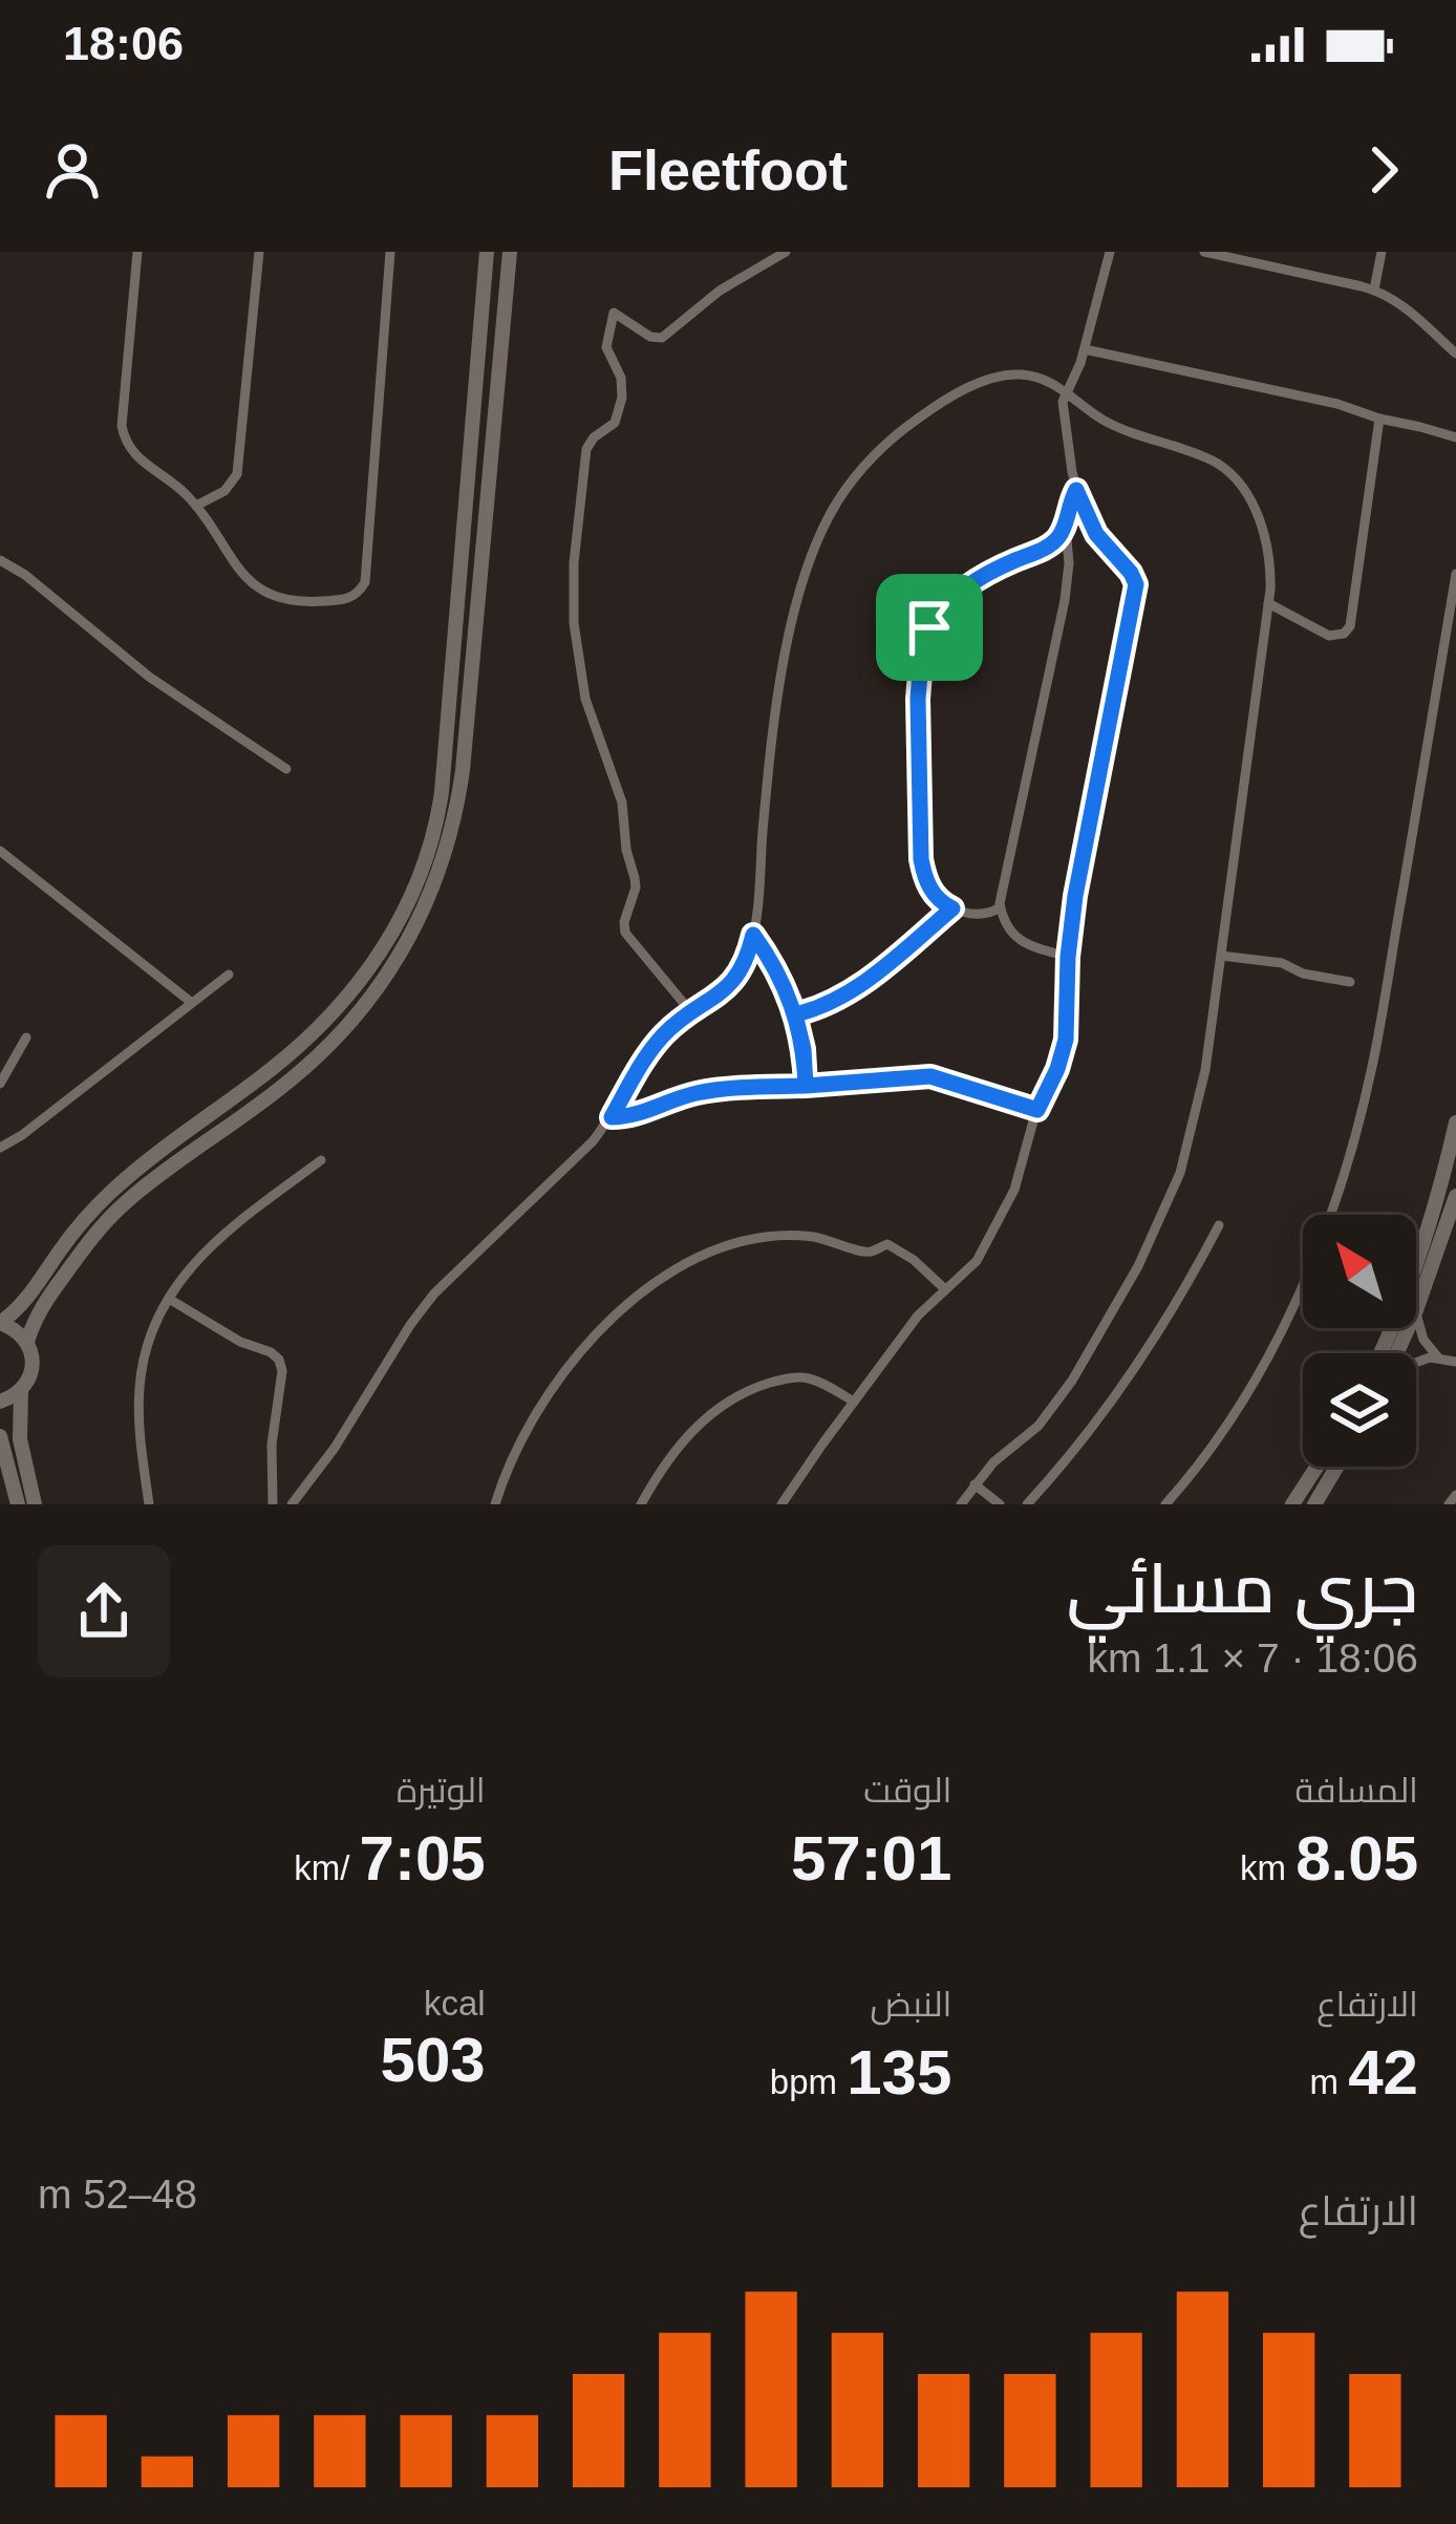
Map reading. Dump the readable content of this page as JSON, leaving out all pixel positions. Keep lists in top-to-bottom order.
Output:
{
  "north": "top left",
  "page": {
    "status": "18:06",
    "header": "Fleetfoot",
    "heading": ["جري مسائي", "18:06 · 7 × 1.1 km"],
    "stats": [
      ["المسافة", "8.05 km"],
      ["الوقت", "57:01"],
      ["الوتيرة", "7:05 /km"],
      ["الارتفاع", "42 m"],
      ["النبض", "135 bpm"],
      ["kcal", "503"]
    ],
    "chart": ["الارتفاع", "48–52 m"]
  }
}
